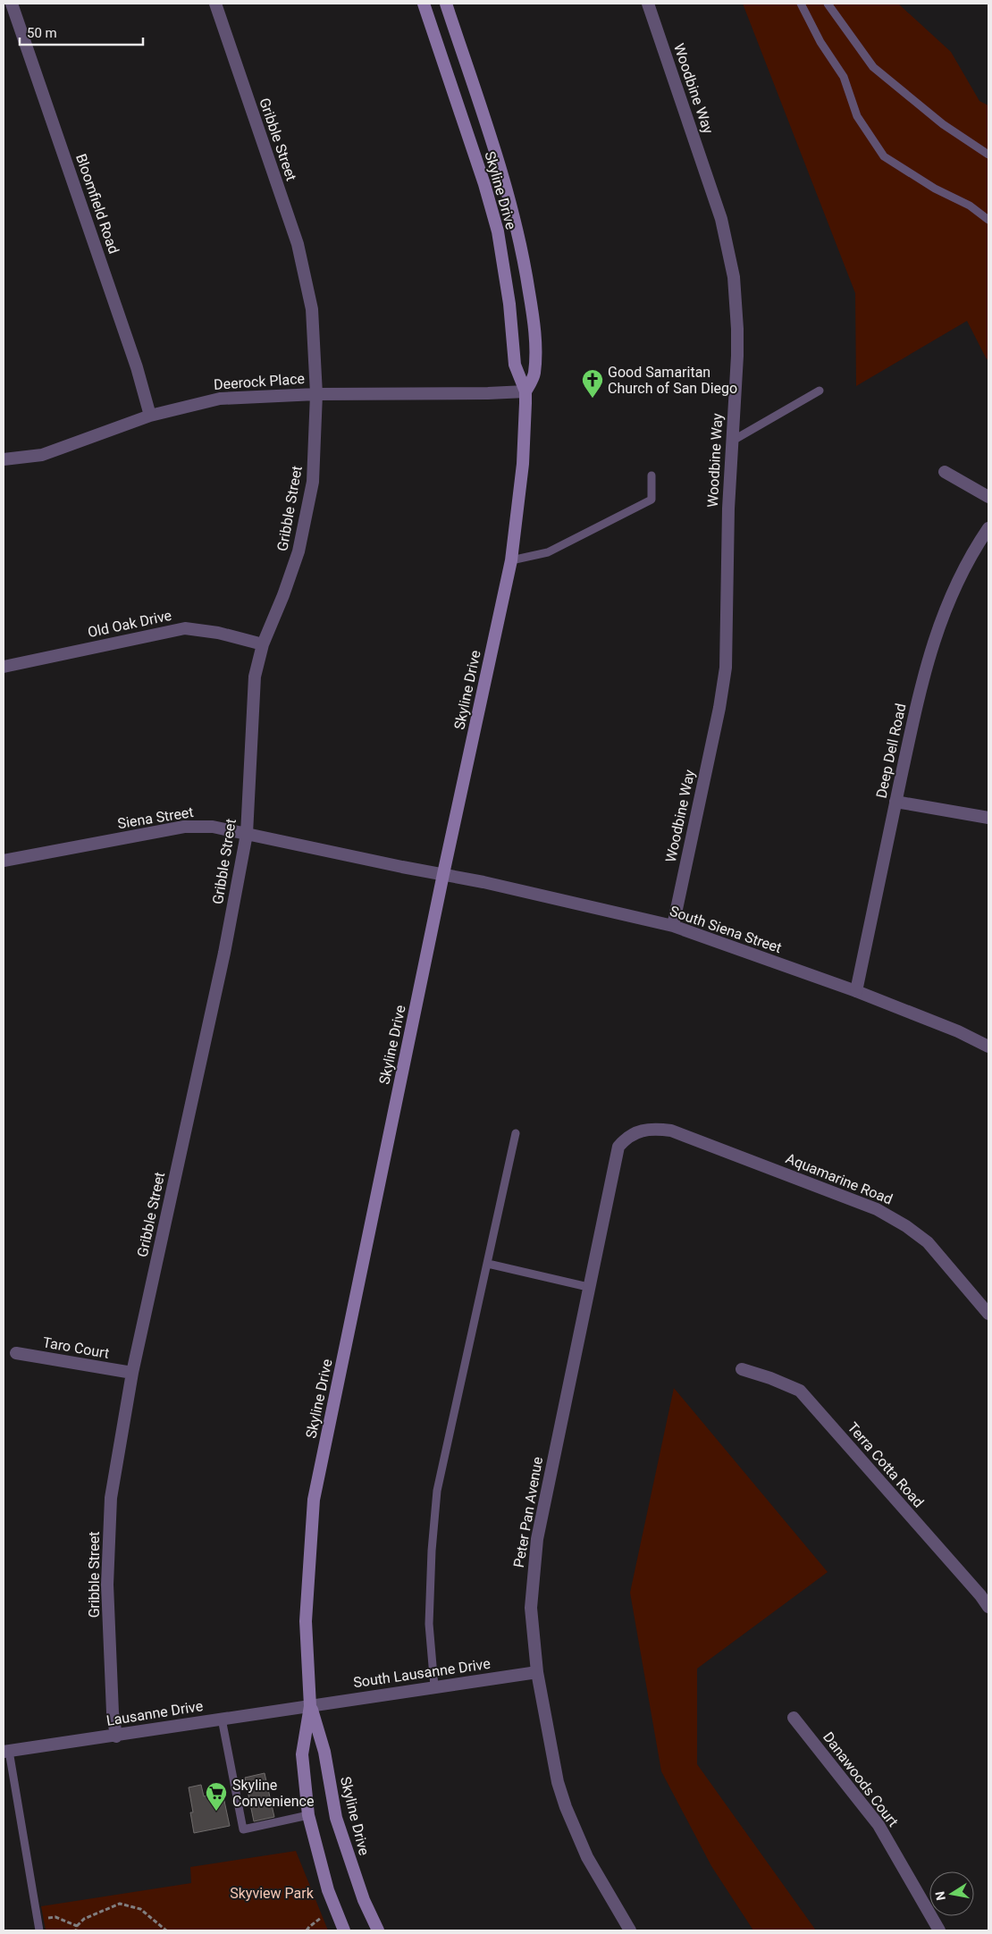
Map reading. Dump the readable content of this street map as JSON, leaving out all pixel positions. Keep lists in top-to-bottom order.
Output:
{
  "streets": {
    "main road": ["Skyline Drive"],
    "street": [
      "Woodbine Way",
      "Gribble Street",
      "Bloomfield Road",
      "Deerock Place",
      "Old Oak Drive",
      "Deep Dell Road",
      "Siena Street",
      "South Siena Street",
      "Aquamarine Road",
      "Taro Court",
      "Terra Cotta Road",
      "Peter Pan Avenue",
      "South Lausanne Drive",
      "Lausanne Drive",
      "Danawoods Court"
    ]
  },
  "crossings": [
    ["Woodbine Way", "South Siena Street"],
    ["Gribble Street", "Deerock Place"],
    ["Gribble Street", "Old Oak Drive"],
    ["Gribble Street", "Siena Street"],
    ["Gribble Street", "Taro Court"],
    ["Gribble Street", "Lausanne Drive"],
    ["Skyline Drive", "Deerock Place"],
    ["Skyline Drive", "Siena Street"],
    ["Skyline Drive", "South Siena Street"],
    ["Skyline Drive", "South Lausanne Drive"],
    ["Skyline Drive", "Lausanne Drive"],
    ["Bloomfield Road", "Deerock Place"],
    ["Deep Dell Road", "South Siena Street"],
    ["Siena Street", "South Siena Street"],
    ["Aquamarine Road", "Peter Pan Avenue"],
    ["Peter Pan Avenue", "South Lausanne Drive"],
    ["South Lausanne Drive", "Lausanne Drive"]
  ],
  "parks": ["Skyview Park"],
  "places": {
    "church": ["Good Samaritan Church of San Diego"],
    "supermarket": ["Skyline Convenience"]
  },
  "scale_bar": "50 m",
  "north": "left"
}
